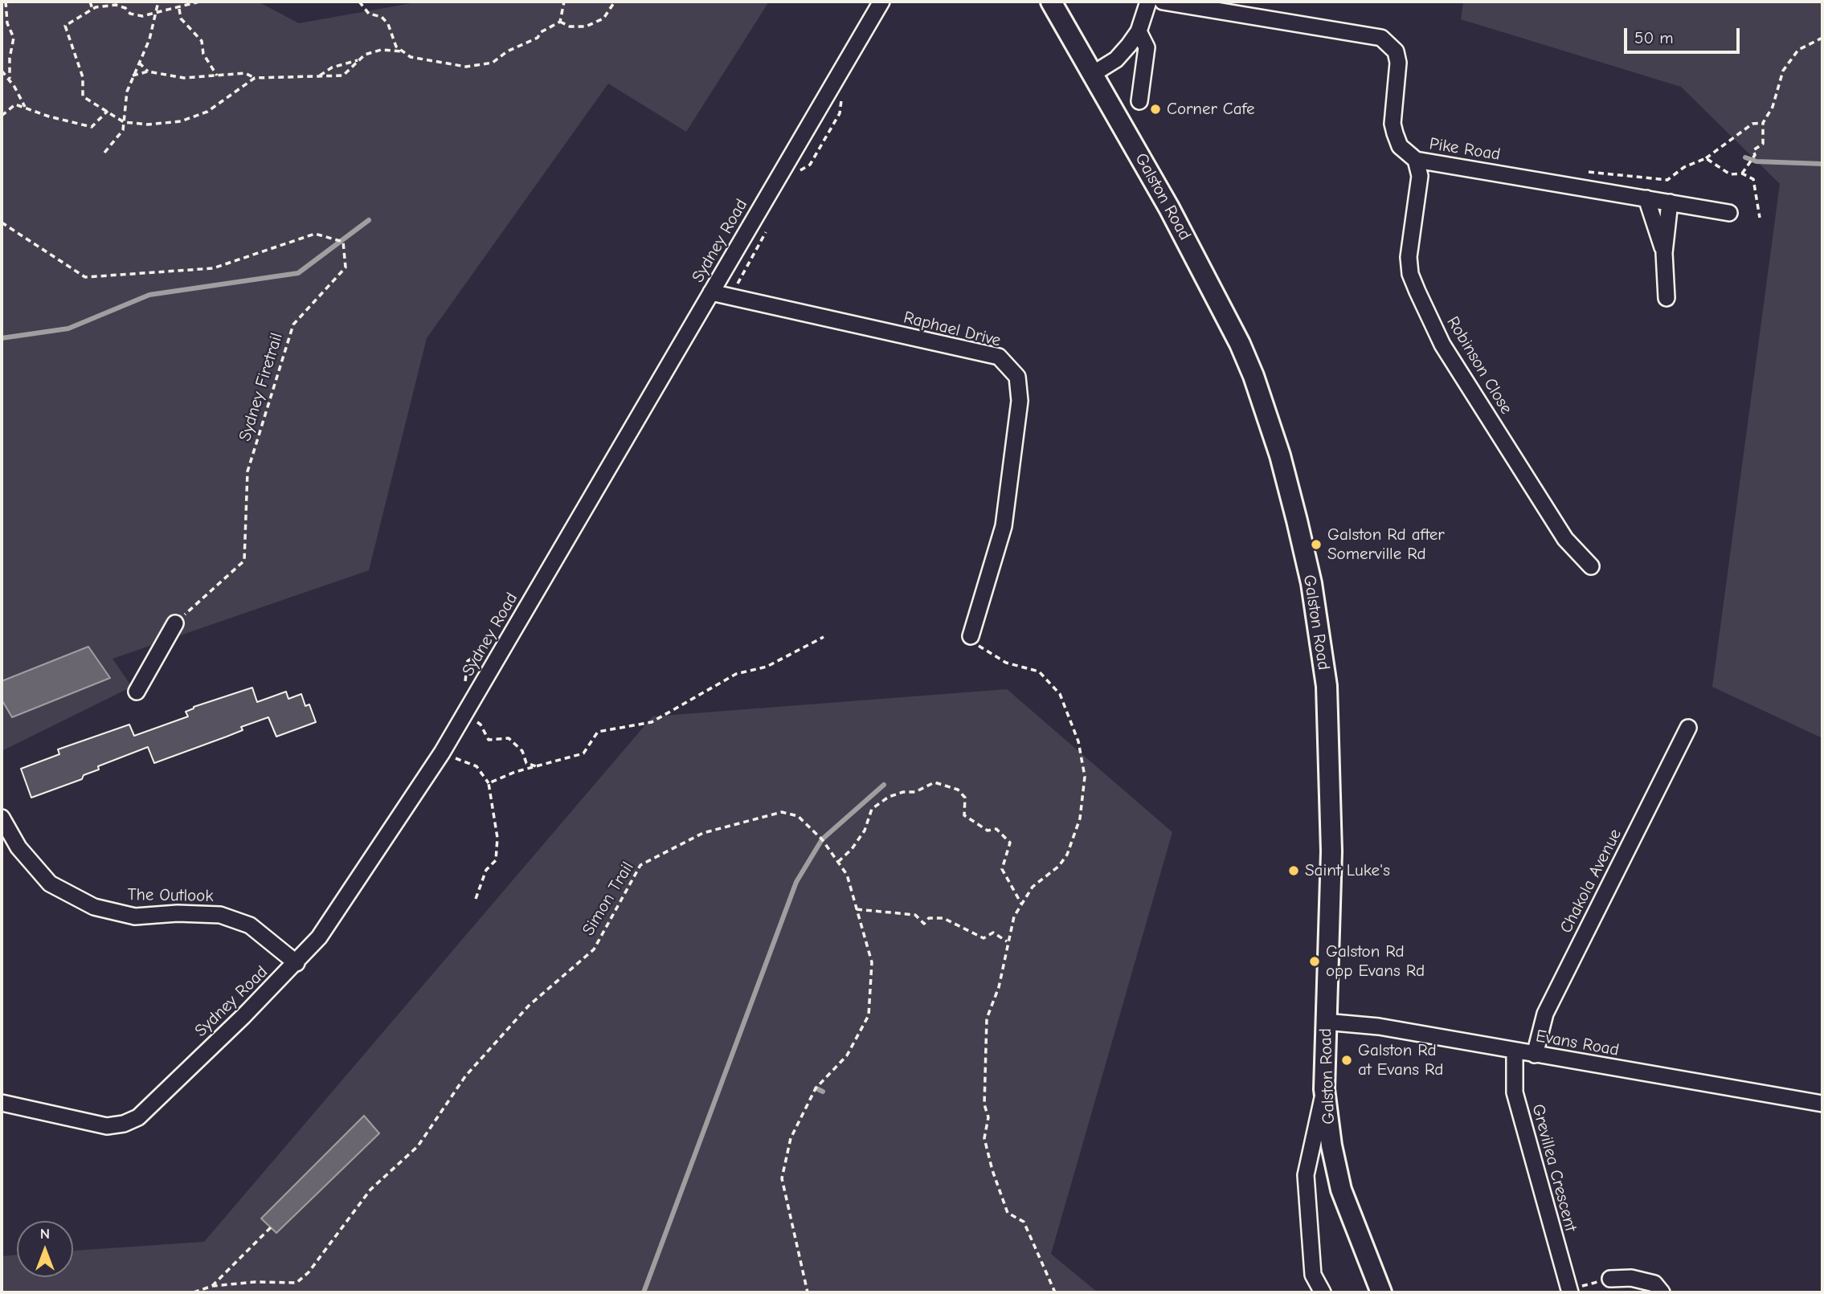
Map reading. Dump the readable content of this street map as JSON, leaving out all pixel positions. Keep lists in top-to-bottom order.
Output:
{
  "streets": {
    "main road": ["Galston Road"],
    "street": [
      "Pike Road",
      "Sydney Road",
      "Raphael Drive",
      "Robinson Close",
      "Chakola Avenue",
      "The Outlook",
      "Evans Road",
      "Grevillea Crescent"
    ],
    "path": ["Sydney Firetrail", "Simon Trail"]
  },
  "crossings": [
    ["Pike Road", "Robinson Close"],
    ["Galston Road", "Evans Road"],
    ["Sydney Road", "Raphael Drive"],
    ["Sydney Road", "The Outlook"],
    ["Chakola Avenue", "Evans Road"],
    ["Evans Road", "Grevillea Crescent"]
  ],
  "places": [
    "Corner Cafe",
    "Galston Rd after Somerville Rd",
    "Saint Luke's",
    "Galston Rd opp Evans Rd",
    "Galston Rd at Evans Rd"
  ],
  "scale_bar": "50 m",
  "north": "top"
}
